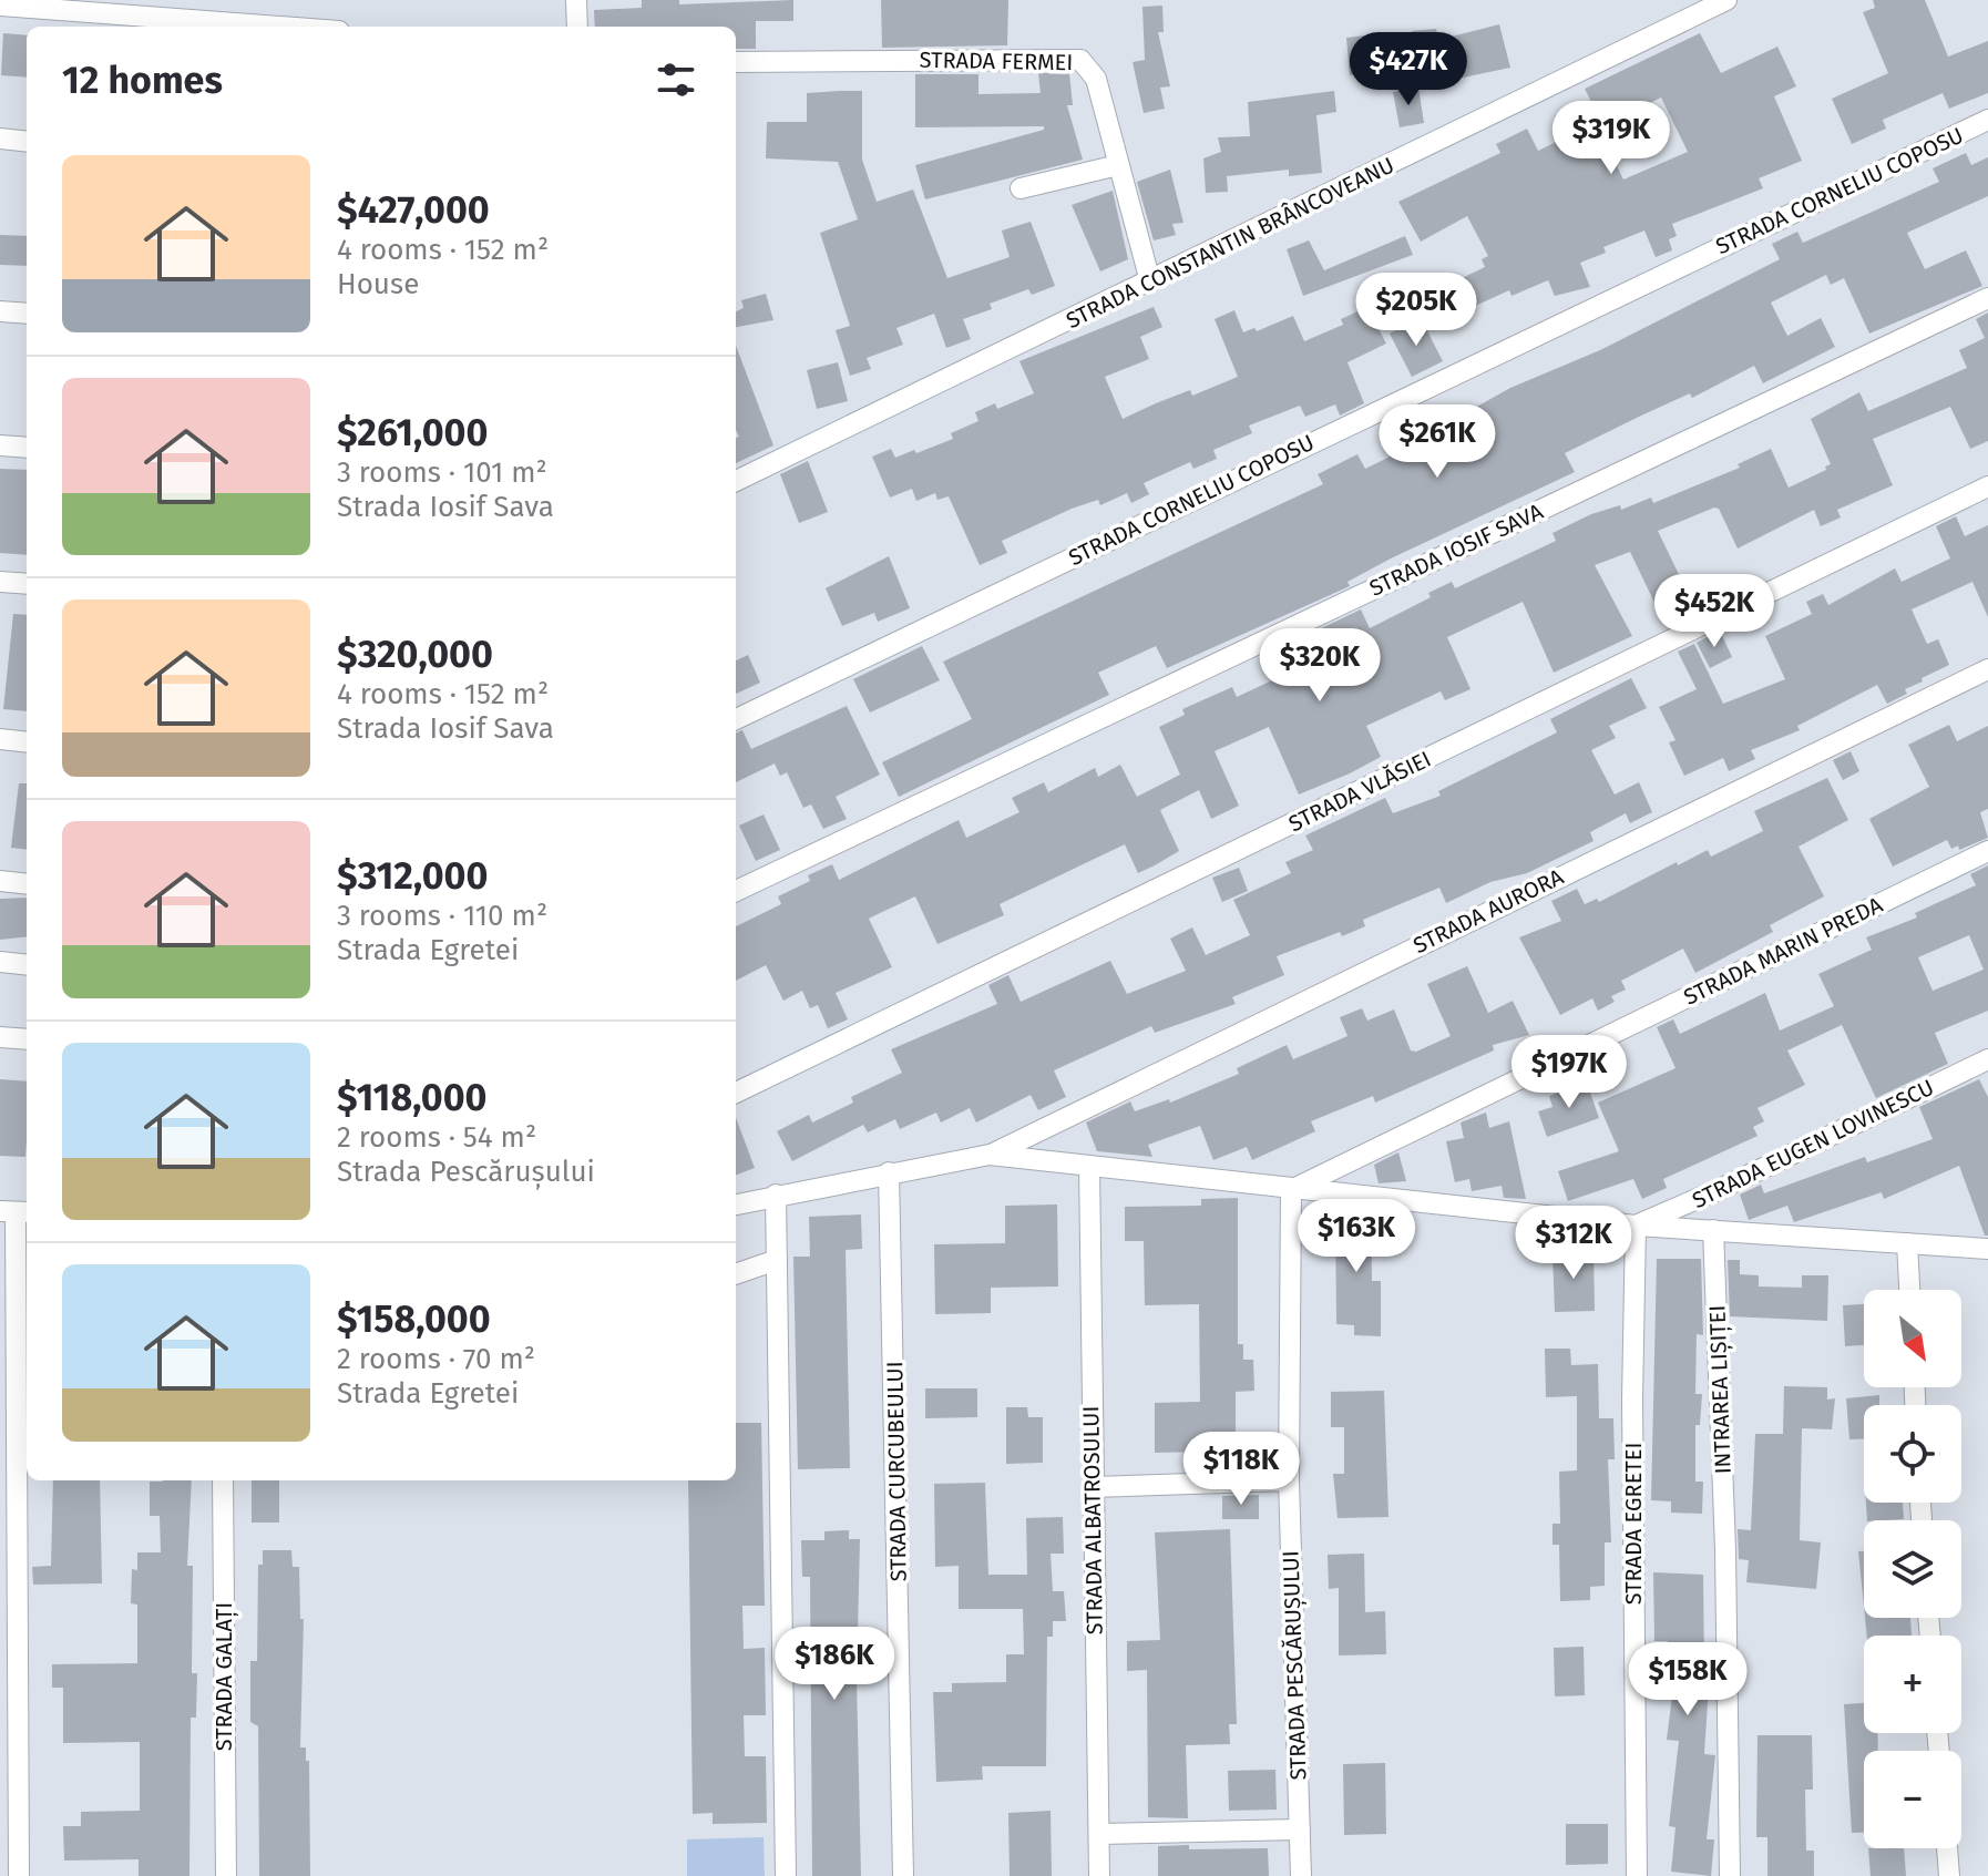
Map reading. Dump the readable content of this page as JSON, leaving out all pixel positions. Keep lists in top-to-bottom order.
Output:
{
  "streets": {
    "street": [
      "STRADA FERMEI",
      "STRADA CORNELIU COPOSU",
      "STRADA CONSTANTIN BRÂNCOVEANU",
      "STRADA IOSIF SAVA",
      "STRADA VLĂSIEI",
      "STRADA AURORA",
      "STRADA MARIN PREDA",
      "STRADA EUGEN LOVINESCU",
      "INTRAREA LIȘIȚEI",
      "STRADA CURCUBEULUI",
      "STRADA ALBATROSULUI",
      "STRADA EGRETEI",
      "STRADA PESCĂRUȘULUI",
      "STRADA GALAȚI"
    ]
  },
  "crossings": [
    ["STRADA FERMEI", "STRADA CONSTANTIN BRÂNCOVEANU"],
    ["STRADA MARIN PREDA", "STRADA PESCĂRUȘULUI"],
    ["STRADA EUGEN LOVINESCU", "STRADA EGRETEI"]
  ],
  "north": "bottom right",
  "page": {
    "heading": "12 homes",
    "price": [
      "$427K",
      "$319K",
      "$205K",
      "$261K",
      "$452K",
      "$320K",
      "$197K",
      "$163K",
      "$312K",
      "$118K",
      "$186K",
      "$158K"
    ],
    "list": [
      {
        "name": "$427,000",
        "note": "4 rooms · 152 m² · House"
      },
      {
        "name": "$261,000",
        "note": "3 rooms · 101 m² · Strada Iosif Sava"
      },
      {
        "name": "$320,000",
        "note": "4 rooms · 152 m² · Strada Iosif Sava"
      },
      {
        "name": "$312,000",
        "note": "3 rooms · 110 m² · Strada Egretei"
      },
      {
        "name": "$118,000",
        "note": "2 rooms · 54 m² · Strada Pescărușului"
      },
      {
        "name": "$158,000",
        "note": "2 rooms · 70 m² · Strada Egretei"
      }
    ],
    "map_buttons": ["+", "−"]
  }
}
